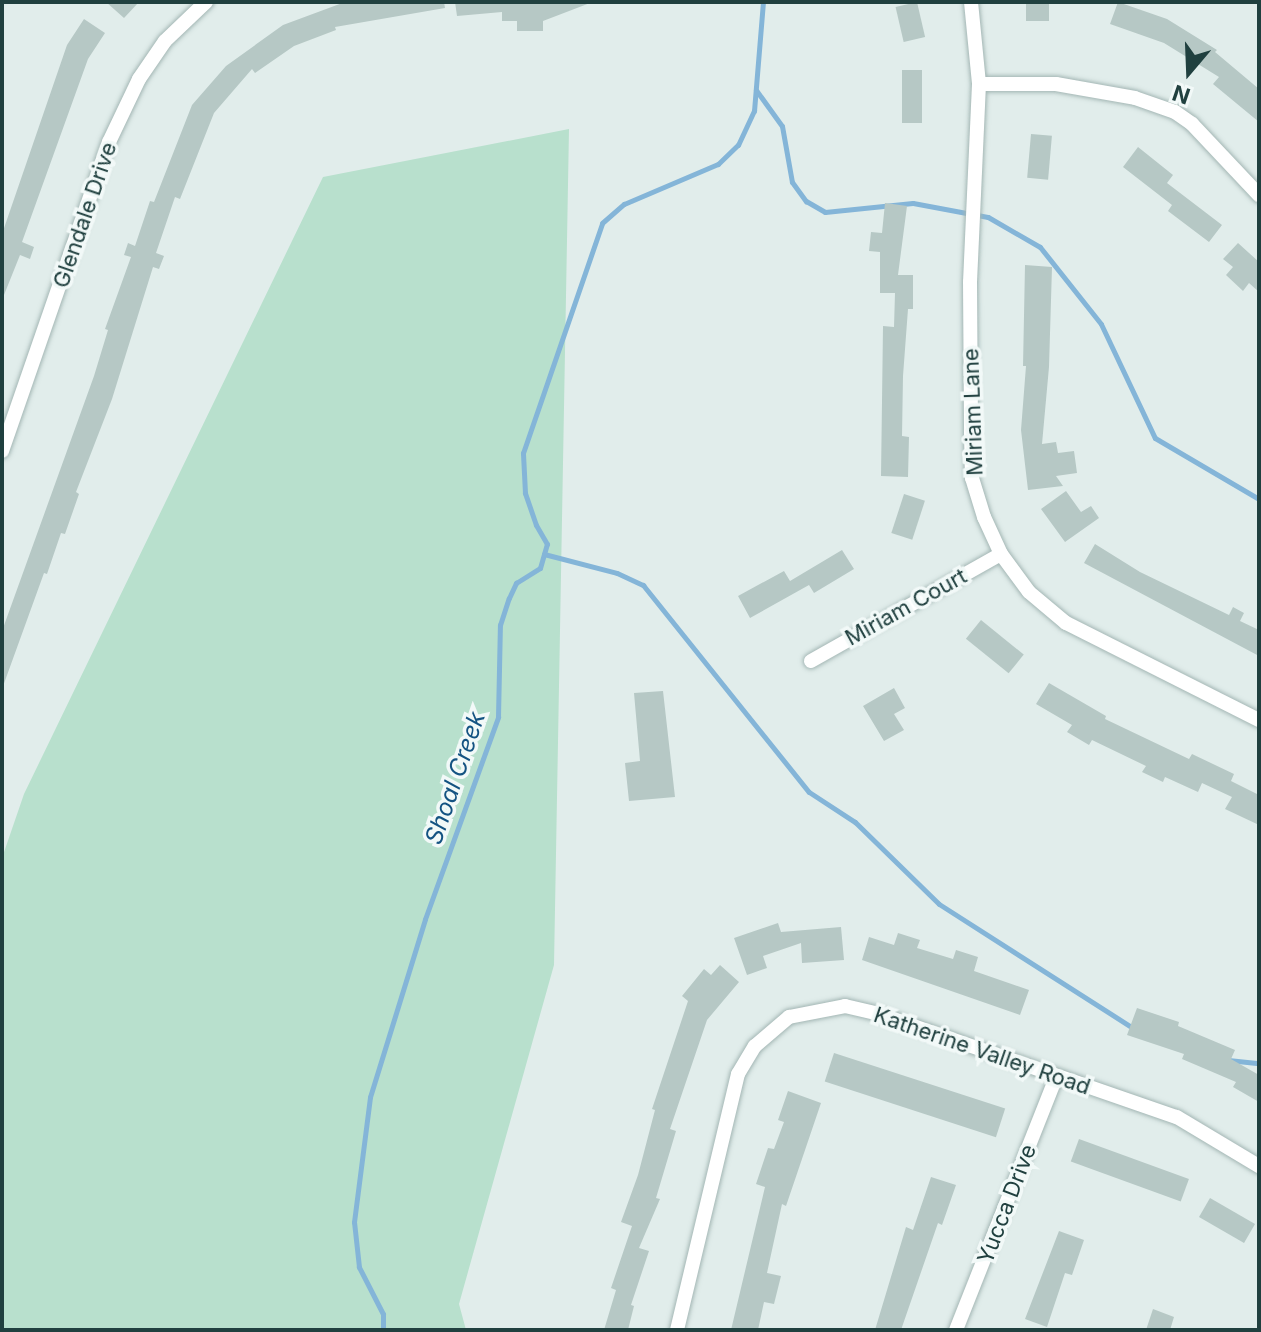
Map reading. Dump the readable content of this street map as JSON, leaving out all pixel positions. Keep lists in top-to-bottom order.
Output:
{
  "streets": {
    "street": [
      "Glendale Drive",
      "Miriam Lane",
      "Miriam Court",
      "Katherine Valley Road",
      "Yucca Drive"
    ]
  },
  "crossings": [
    ["Miriam Lane", "Miriam Court"],
    ["Katherine Valley Road", "Yucca Drive"]
  ],
  "water": ["Shoal Creek"],
  "north": "bottom"
}
